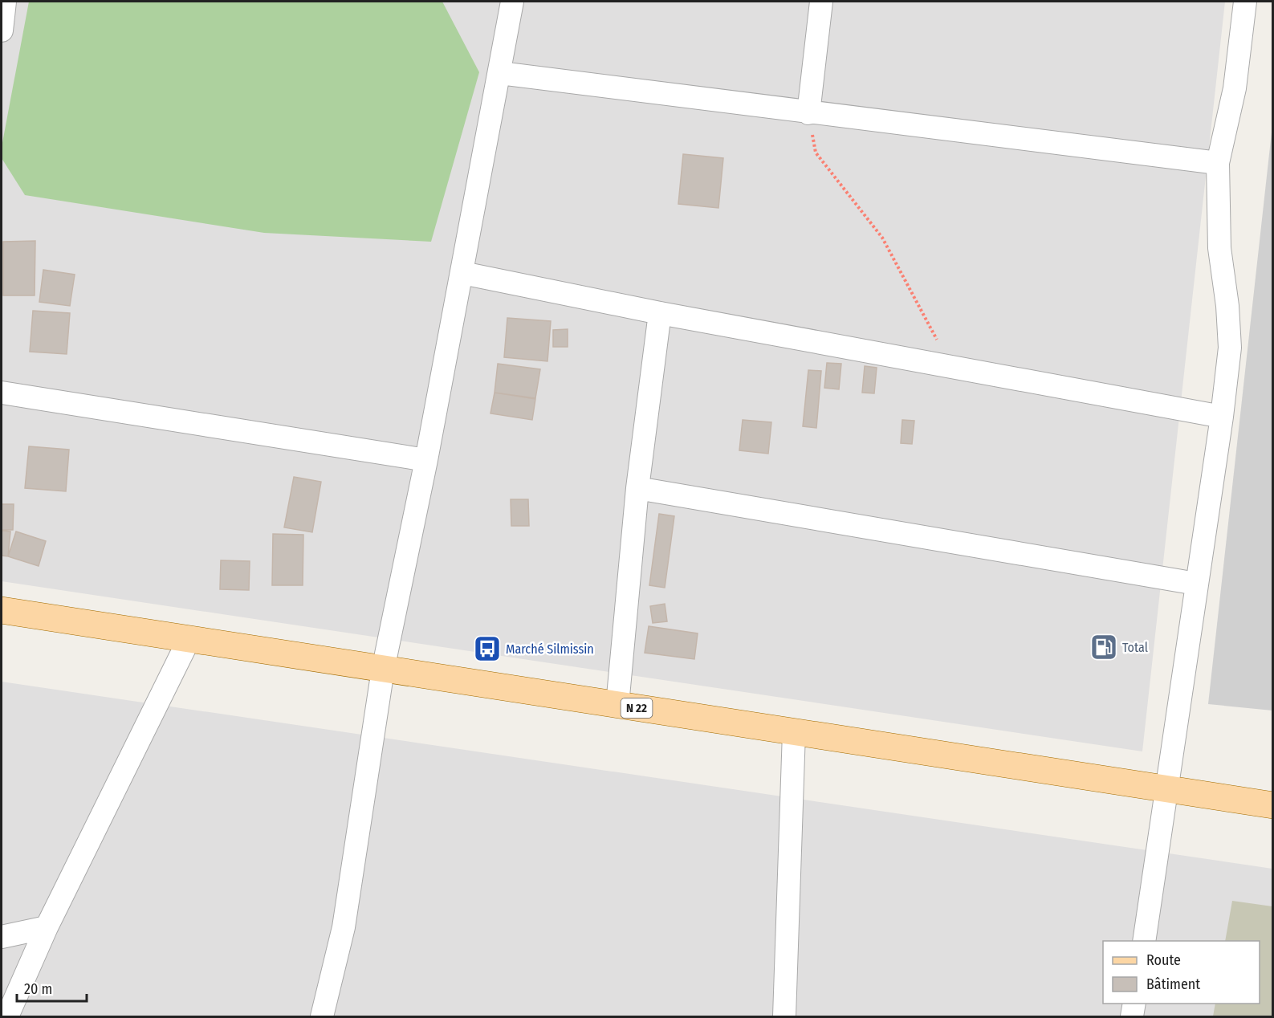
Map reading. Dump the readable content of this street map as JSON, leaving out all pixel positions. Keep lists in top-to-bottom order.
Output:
{
  "streets": {
    "main road": ["N 22"]
  },
  "places": {
    "fuel station": ["Total"],
    "bus stop": ["Marché Silmissin"]
  },
  "legend": ["Route", "Bâtiment"],
  "scale_bar": "20 m"
}
